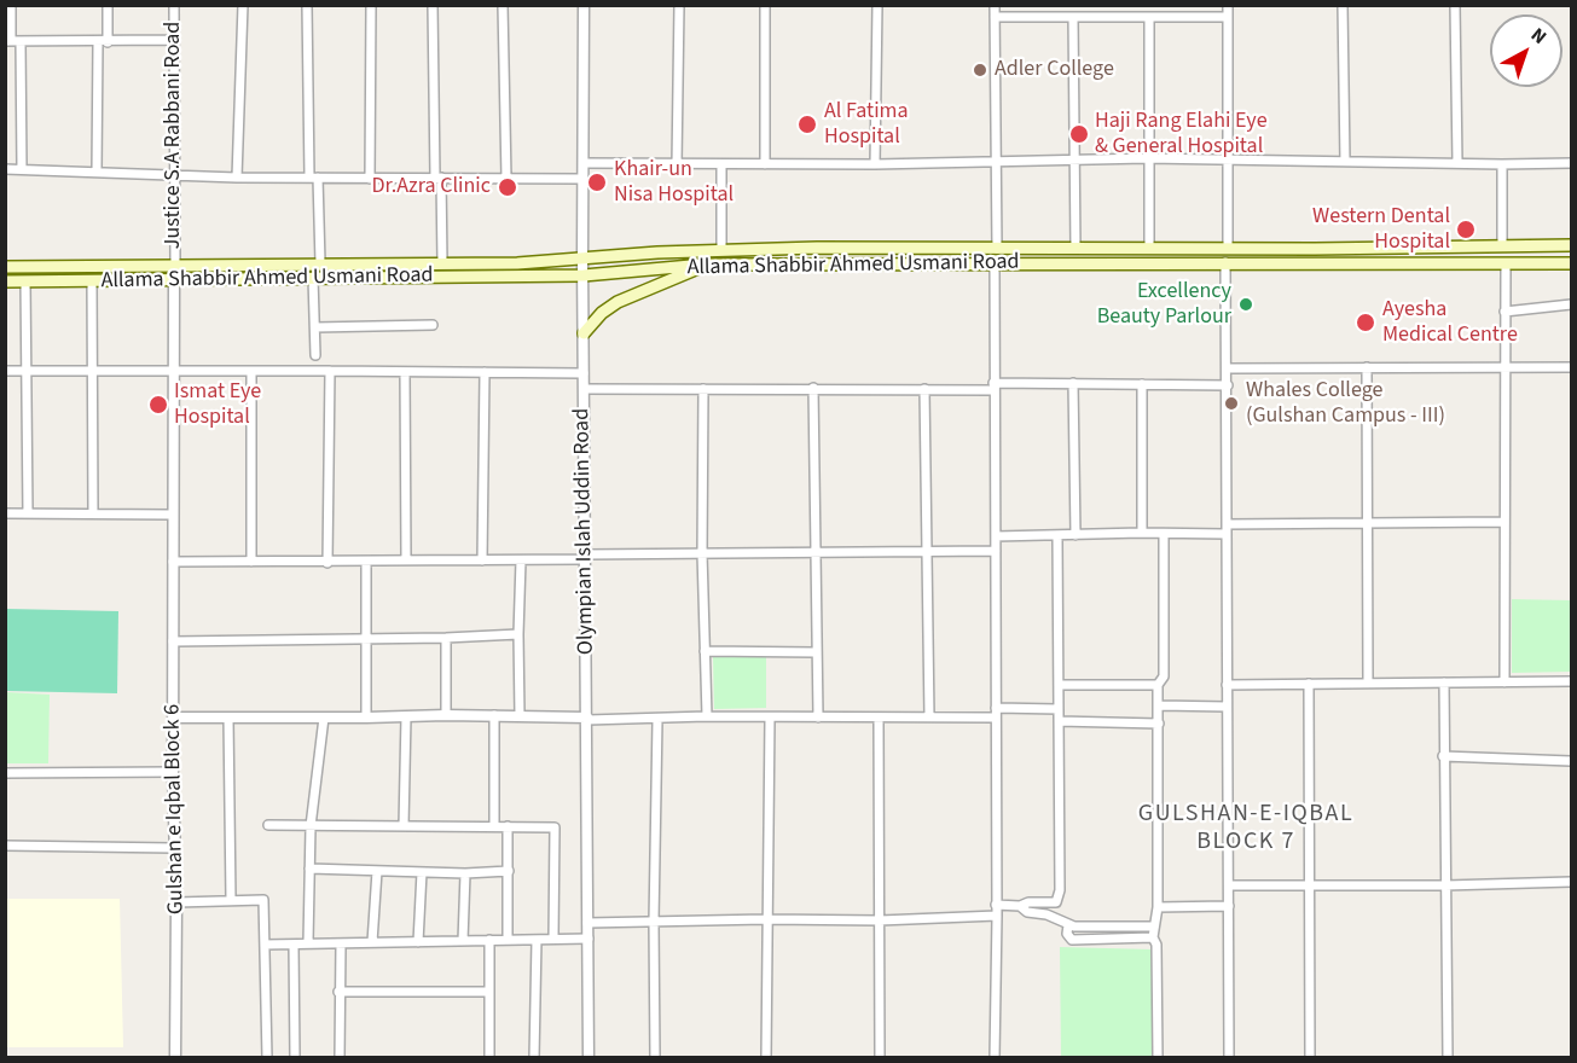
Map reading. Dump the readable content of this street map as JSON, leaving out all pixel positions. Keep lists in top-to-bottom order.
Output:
{
  "streets": {
    "main road": ["Allama Shabbir Ahmed Usmani Road"],
    "street": ["Justice S.A Rabbani Road", "Olympian Islah Uddin Road", "Gulshan e Iqbal Block 6"]
  },
  "crossings": [
    ["Justice S.A Rabbani Road", "Allama Shabbir Ahmed Usmani Road"],
    ["Allama Shabbir Ahmed Usmani Road", "Olympian Islah Uddin Road"],
    ["Allama Shabbir Ahmed Usmani Road", "Gulshan e Iqbal Block 6"]
  ],
  "districts": ["GULSHAN-E-IQBAL BLOCK 7"],
  "places": [
    "Adler College",
    "Al Fatima Hospital",
    "Haji Rang Elahi Eye & General Hospital",
    "Khair-un Nisa Hospital",
    "Dr.Azra Clinic",
    "Western Dental Hospital",
    "Excellency Beauty Parlour",
    "Ayesha Medical Centre",
    "Whales College (Gulshan Campus - III)",
    "Ismat Eye Hospital"
  ],
  "north": "top right"
}
